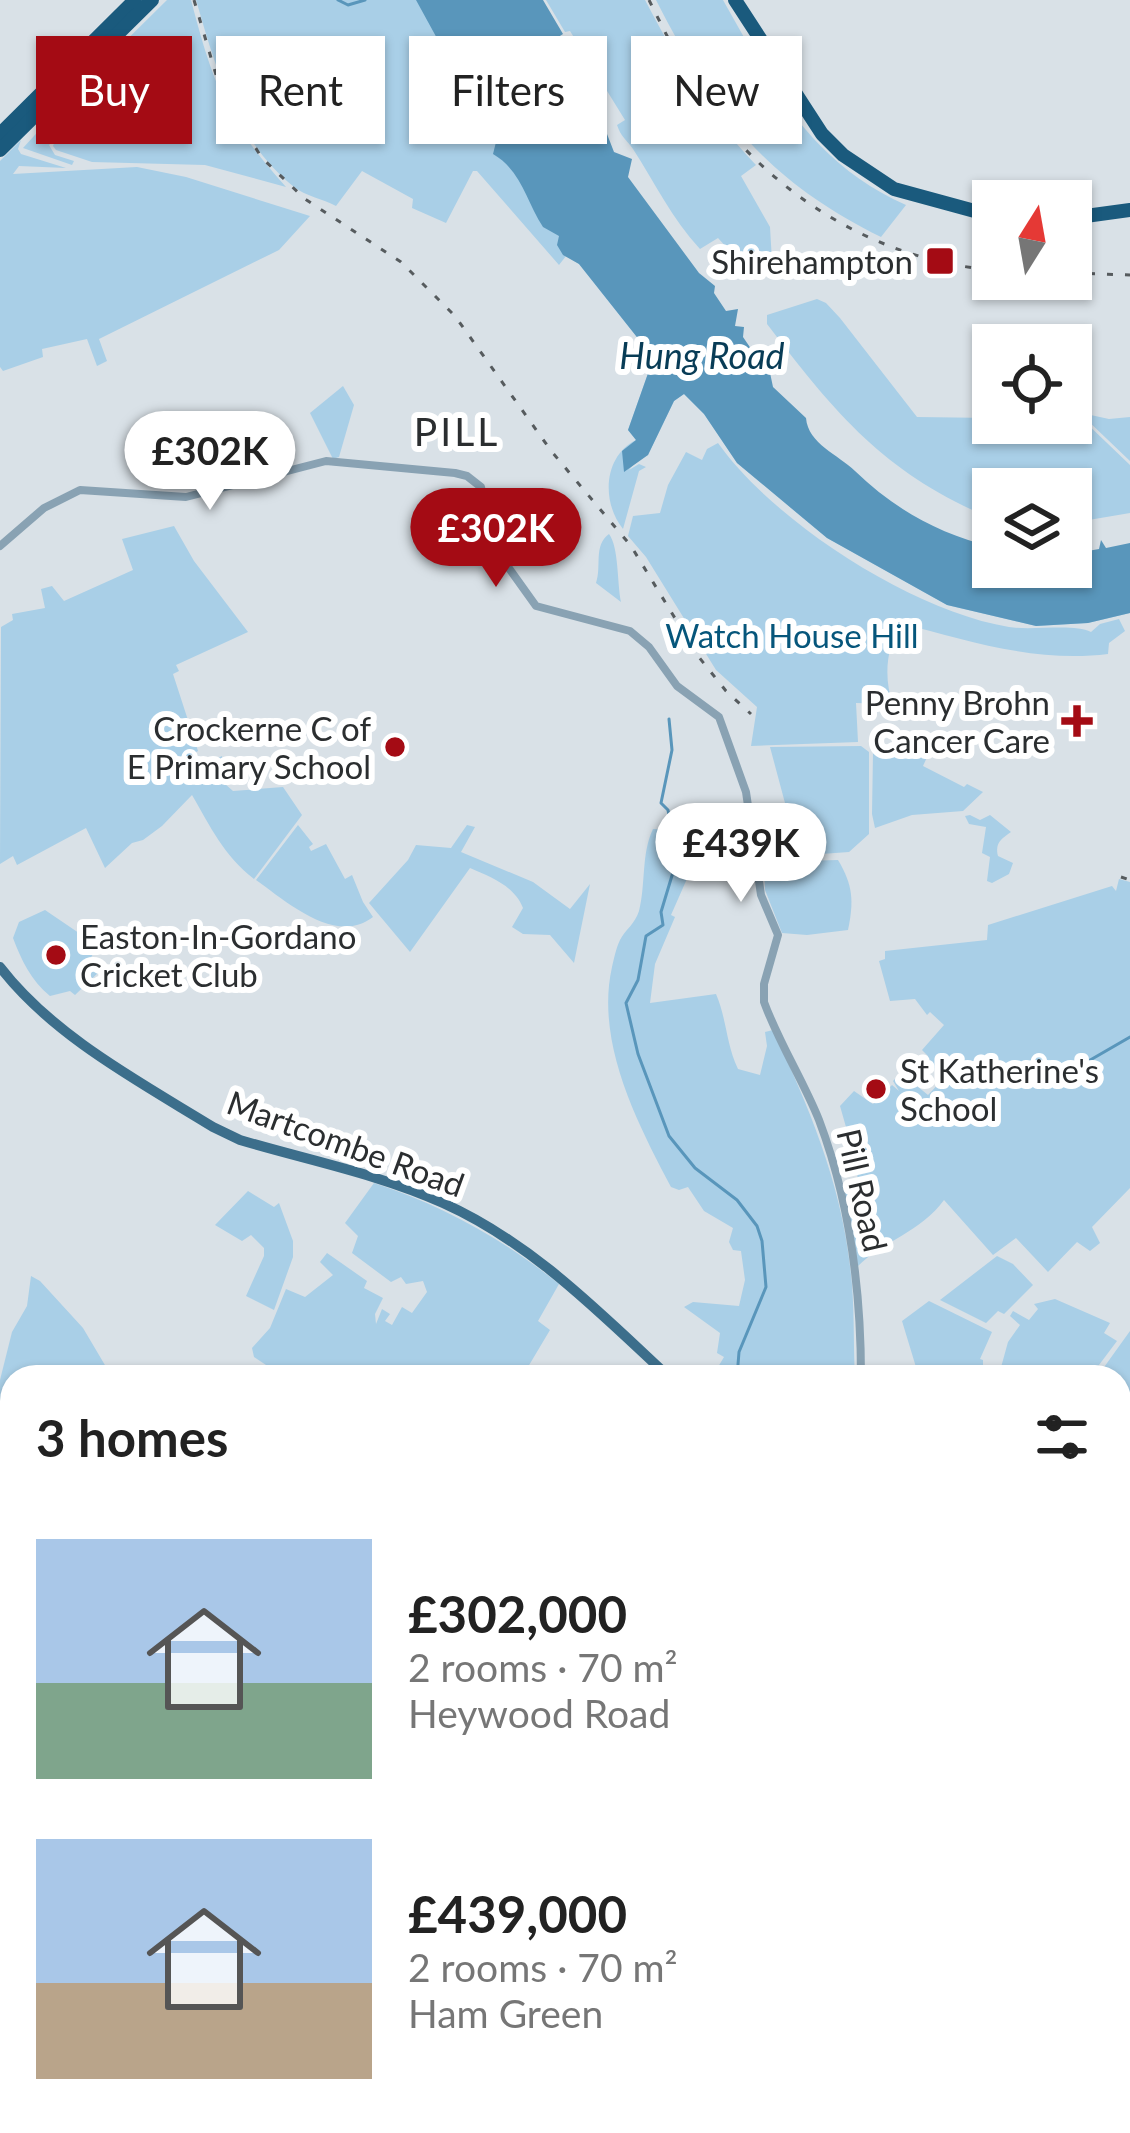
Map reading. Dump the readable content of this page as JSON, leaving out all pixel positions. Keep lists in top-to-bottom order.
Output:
{
  "streets": {
    "main road": ["Martcombe Road"],
    "street": ["Pill Road"]
  },
  "districts": ["PILL"],
  "water": ["Hung Road"],
  "parks": ["Watch House Hill"],
  "places": {
    "transit": ["Shirehampton"],
    "health": ["Penny Brohn Cancer Care"],
    "other": ["Crockerne C of E Primary School", "Easton-In-Gordano Cricket Club", "St Katherine's School"]
  },
  "north": "top",
  "page": {
    "chip": [
      "Buy",
      "Rent",
      "Filters",
      "New"
    ],
    "price": ["£302K", "£302K", "£439K"],
    "heading": "3 homes",
    "list": [
      {
        "name": "£302,000",
        "note": "2 rooms · 70 m² · Heywood Road"
      },
      {
        "name": "£439,000",
        "note": "2 rooms · 70 m² · Ham Green"
      }
    ]
  }
}
